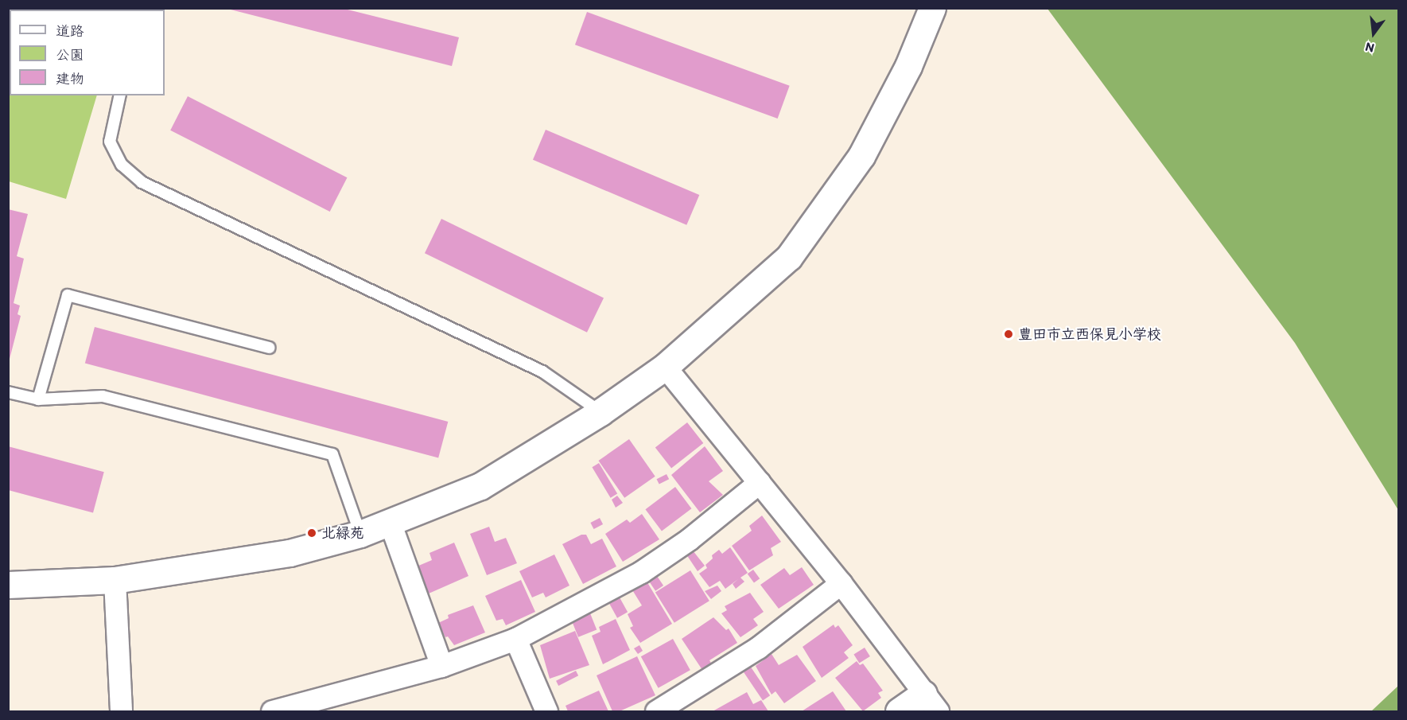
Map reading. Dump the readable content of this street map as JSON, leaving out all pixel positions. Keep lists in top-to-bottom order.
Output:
{
  "places": ["豊田市立西保見小学校", "北緑苑"],
  "legend": ["道路", "公園", "建物"],
  "north": "bottom"
}
